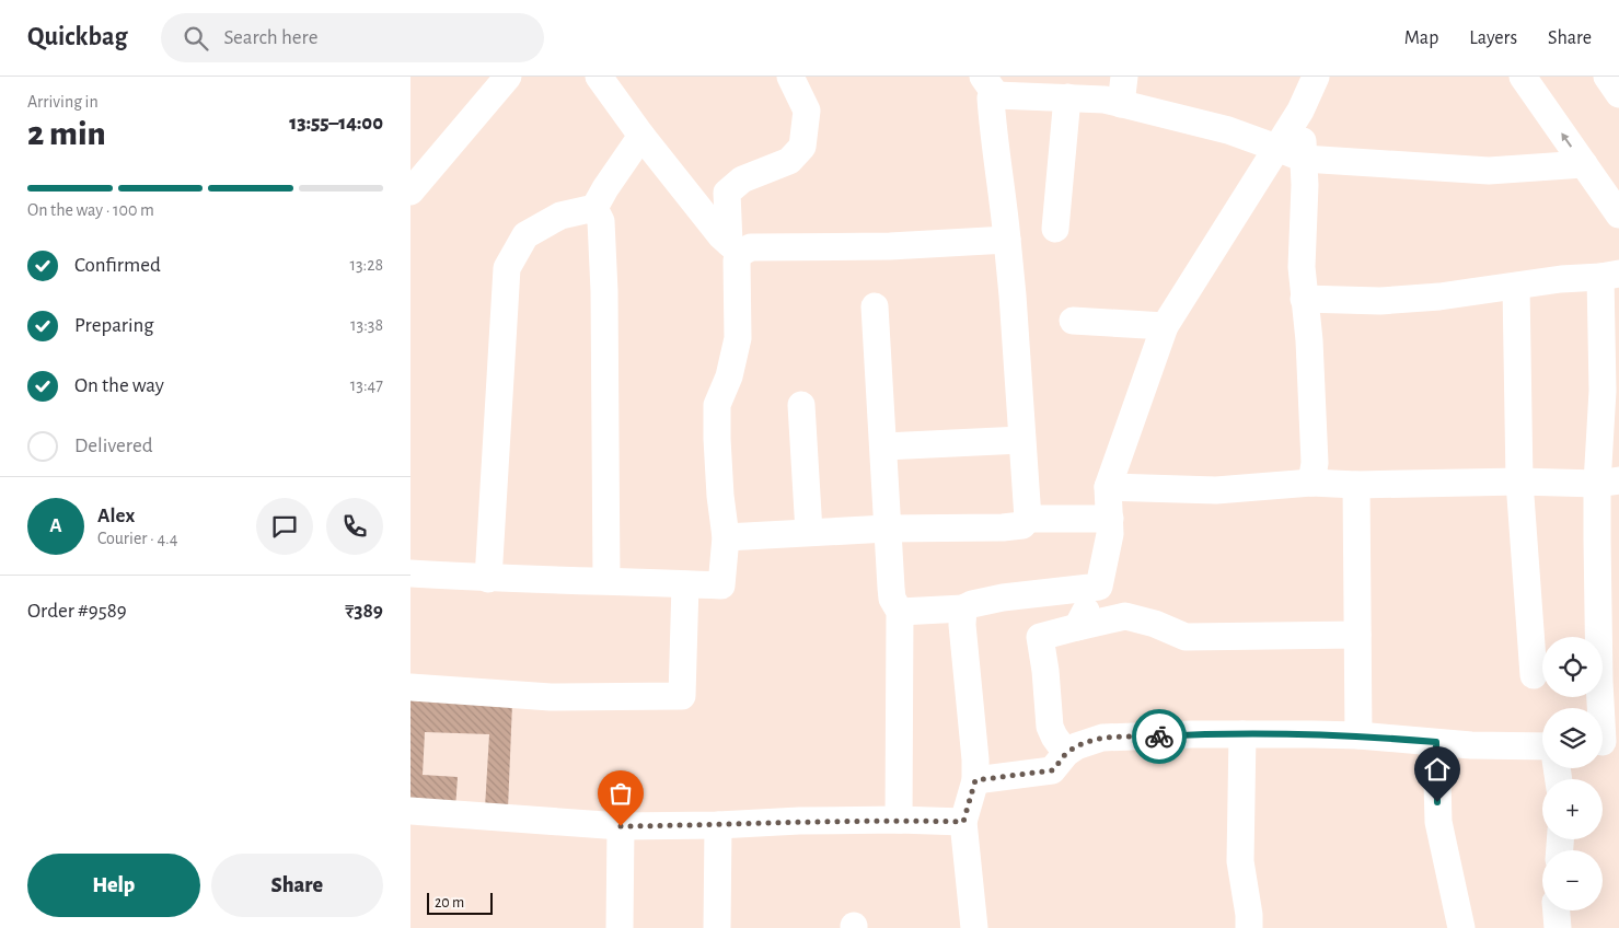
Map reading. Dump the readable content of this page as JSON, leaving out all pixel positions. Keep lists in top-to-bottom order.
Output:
{
  "scale_bar": "20 m",
  "page": {
    "header": "Quickbag",
    "search": "Search here",
    "nav": ["Map", "Layers", "Share"],
    "heading": ["2 min", "Arriving in", "13:55–14:00"],
    "panel": [
      "Alex",
      "Courier · 4.4",
      "Order #9589",
      "₹389"
    ],
    "bar": "On the way · 100 m",
    "list": [
      ["Confirmed", "13:28"],
      ["Preparing", "13:38"],
      ["On the way", "13:47"],
      "Delivered"
    ],
    "round": "A",
    "map_buttons": ["+", "−"],
    "buttons": ["Help", "Share"],
    "scale": "20 m"
  }
}
